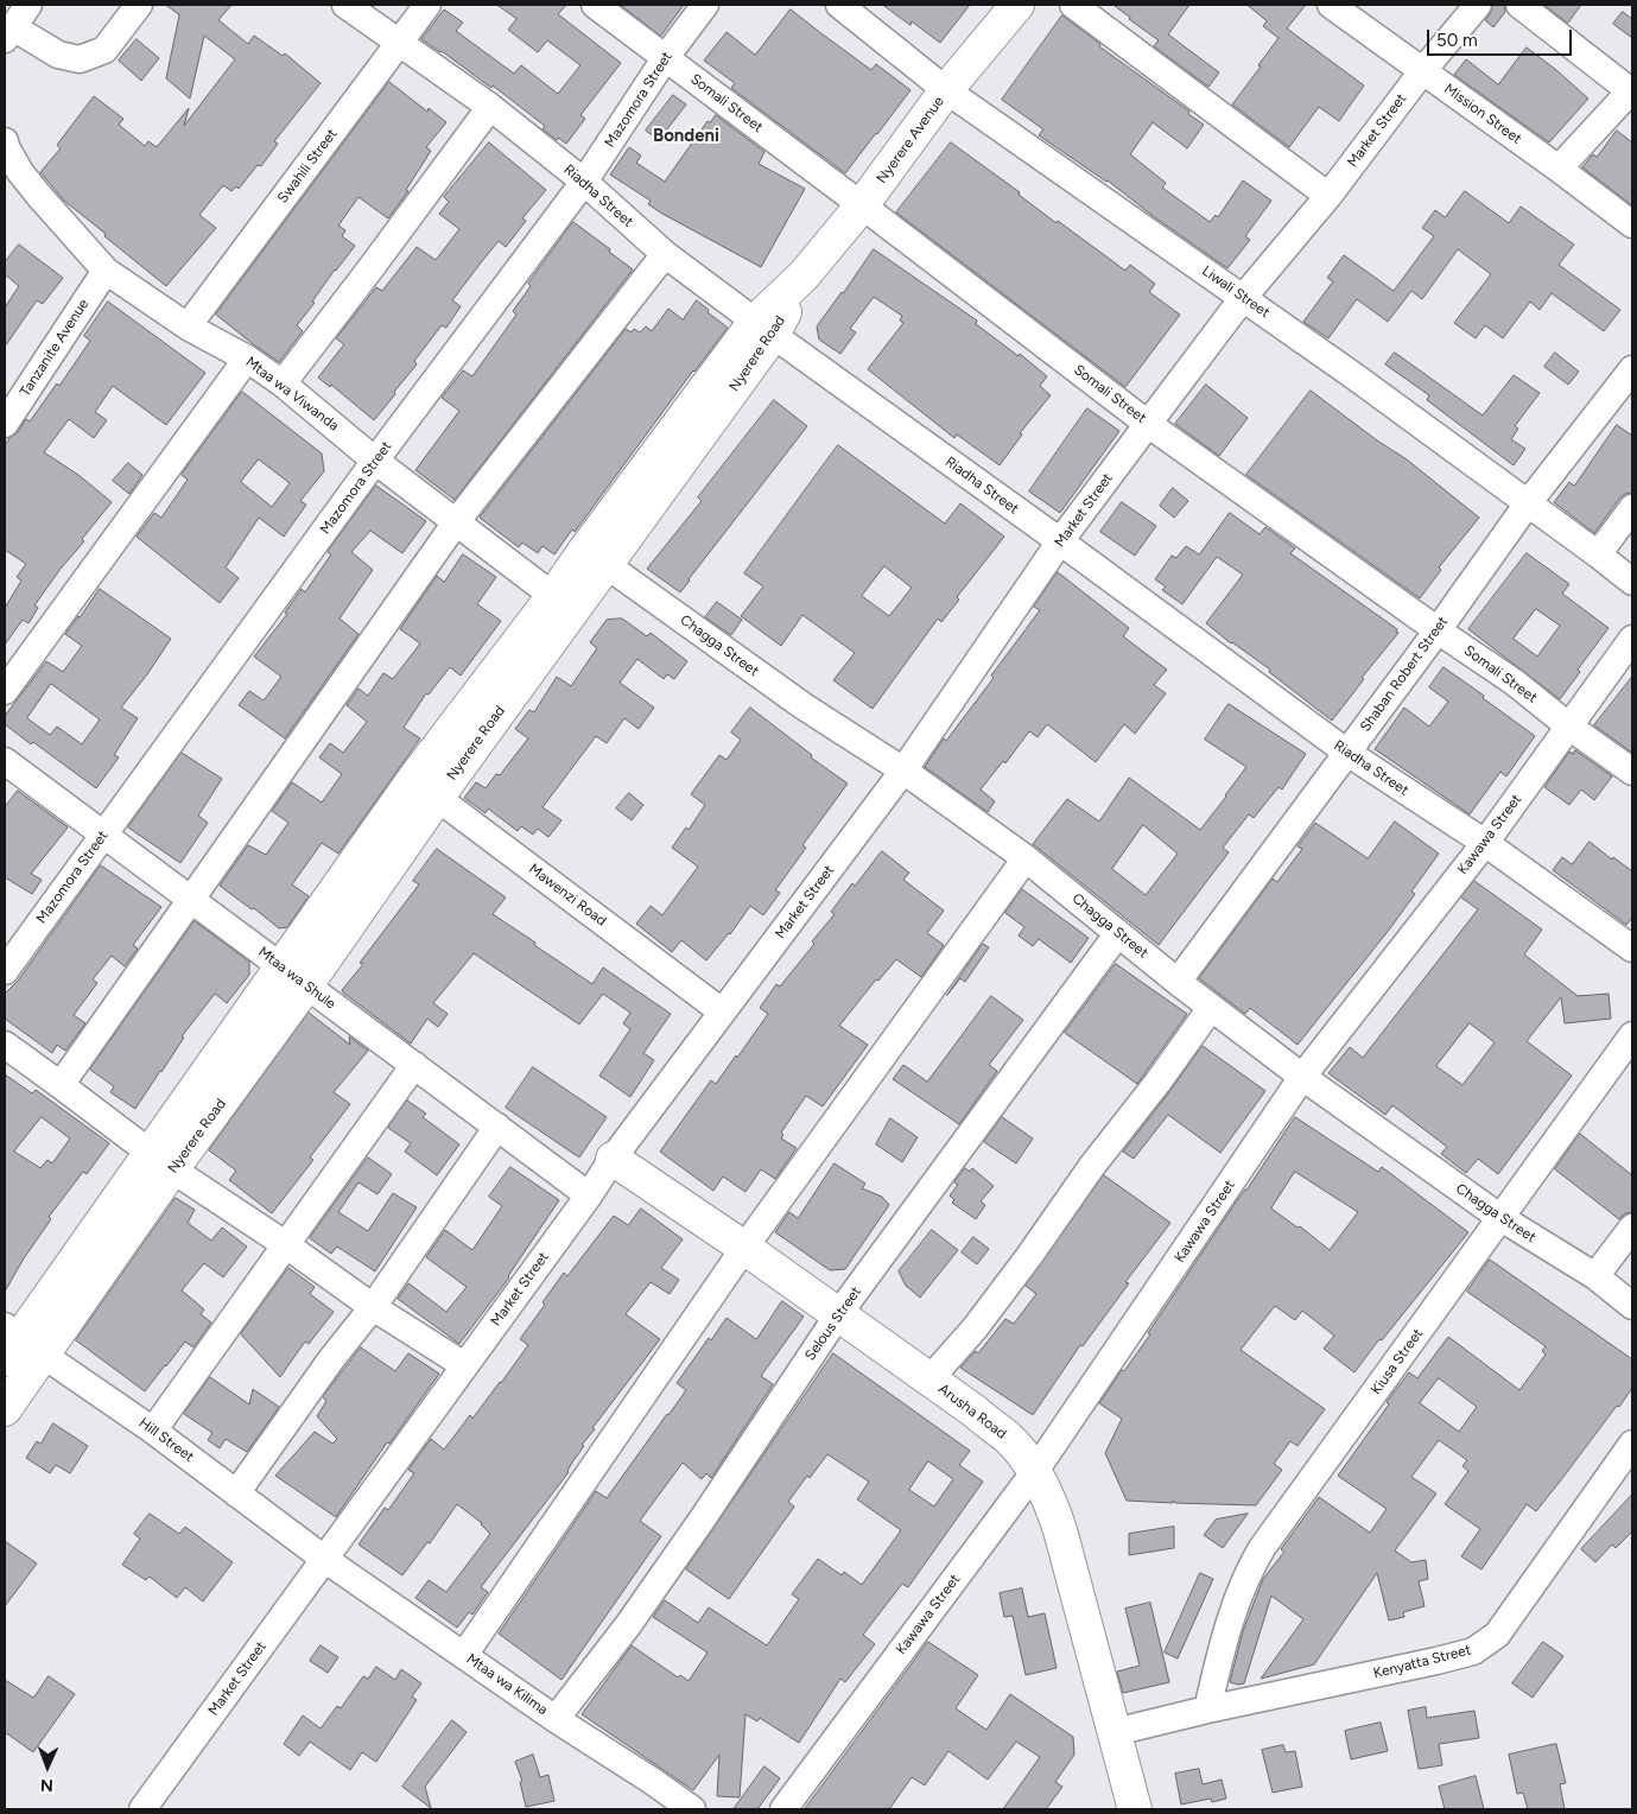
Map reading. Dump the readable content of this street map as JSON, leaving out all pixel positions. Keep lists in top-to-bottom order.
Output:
{
  "streets": {
    "main road": ["Nyerere Avenue", "Nyerere Road", "Arusha Road"],
    "street": [
      "Mazomora Street",
      "Somali Street",
      "Mission Street",
      "Market Street",
      "Swahili Street",
      "Riadha Street",
      "Liwali Street",
      "Tanzanite Avenue",
      "Mtaa wa Viwanda",
      "Chagga Street",
      "Shaban Robert Street",
      "Kawawa Street",
      "Mawenzi Road",
      "Mtaa wa Shule",
      "Selous Street",
      "Kiusa Street",
      "Hill Street",
      "Kenyatta Street",
      "Mtaa wa Kilima"
    ]
  },
  "crossings": [
    ["Mazomora Street", "Somali Street"],
    ["Mazomora Street", "Riadha Street"],
    ["Mazomora Street", "Mtaa wa Viwanda"],
    ["Mazomora Street", "Mtaa wa Shule"],
    ["Somali Street", "Market Street"],
    ["Somali Street", "Nyerere Avenue"],
    ["Somali Street", "Shaban Robert Street"],
    ["Somali Street", "Kawawa Street"],
    ["Mission Street", "Market Street"],
    ["Market Street", "Riadha Street"],
    ["Market Street", "Liwali Street"],
    ["Market Street", "Chagga Street"],
    ["Market Street", "Mawenzi Road"],
    ["Market Street", "Mtaa wa Shule"],
    ["Market Street", "Arusha Road"],
    ["Market Street", "Hill Street"],
    ["Market Street", "Mtaa wa Kilima"],
    ["Nyerere Avenue", "Liwali Street"],
    ["Nyerere Avenue", "Nyerere Road"],
    ["Swahili Street", "Riadha Street"],
    ["Swahili Street", "Mtaa wa Viwanda"],
    ["Riadha Street", "Nyerere Road"],
    ["Riadha Street", "Shaban Robert Street"],
    ["Riadha Street", "Kawawa Street"],
    ["Liwali Street", "Shaban Robert Street"],
    ["Tanzanite Avenue", "Mtaa wa Viwanda"],
    ["Nyerere Road", "Mtaa wa Viwanda"],
    ["Nyerere Road", "Chagga Street"],
    ["Nyerere Road", "Mawenzi Road"],
    ["Nyerere Road", "Mtaa wa Shule"],
    ["Nyerere Road", "Hill Street"],
    ["Chagga Street", "Shaban Robert Street"],
    ["Chagga Street", "Kawawa Street"],
    ["Chagga Street", "Selous Street"],
    ["Chagga Street", "Kiusa Street"],
    ["Kawawa Street", "Arusha Road"],
    ["Selous Street", "Arusha Road"],
    ["Selous Street", "Mtaa wa Kilima"],
    ["Kiusa Street", "Kenyatta Street"],
    ["Arusha Road", "Kenyatta Street"],
    ["Hill Street", "Mtaa wa Kilima"]
  ],
  "districts": ["Bondeni"],
  "scale_bar": "50 m",
  "north": "bottom"
}
